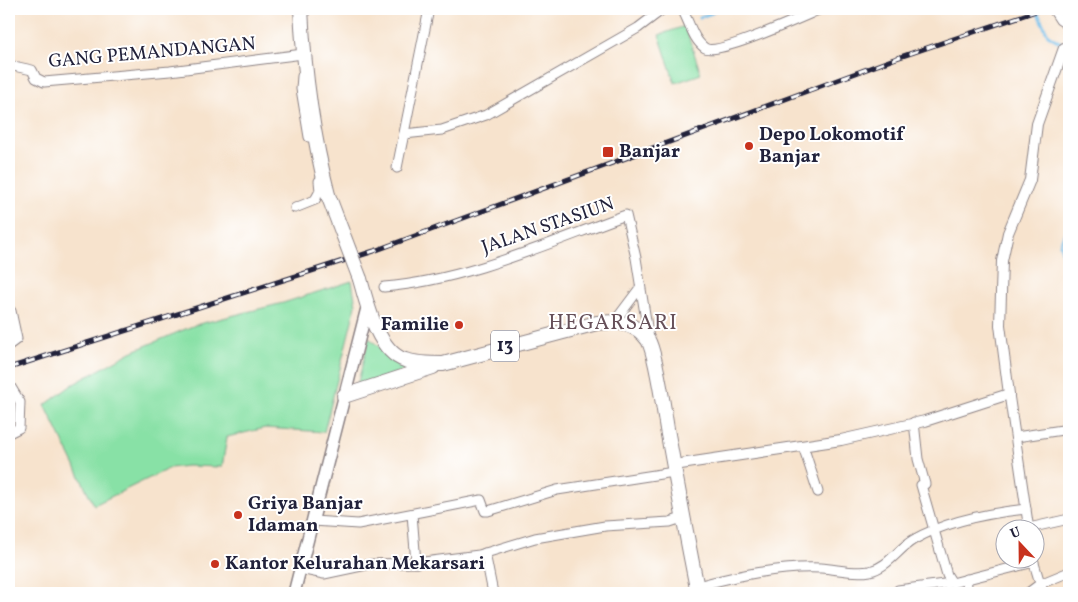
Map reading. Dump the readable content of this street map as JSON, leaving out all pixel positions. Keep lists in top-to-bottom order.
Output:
{
  "streets": {
    "highway": ["13"],
    "street": ["GANG PEMANDANGAN", "JALAN STASIUN"]
  },
  "crossings": [
    ["GANG PEMANDANGAN", "13"],
    ["JALAN STASIUN", "13"]
  ],
  "districts": ["HEGARSARI"],
  "places": {
    "other": [
      "Depo Lokomotif Banjar",
      "Familie",
      "Griya Banjar Idaman",
      "Kantor Kelurahan Mekarsari"
    ],
    "transit": ["Banjar"]
  },
  "north": "top"
}
